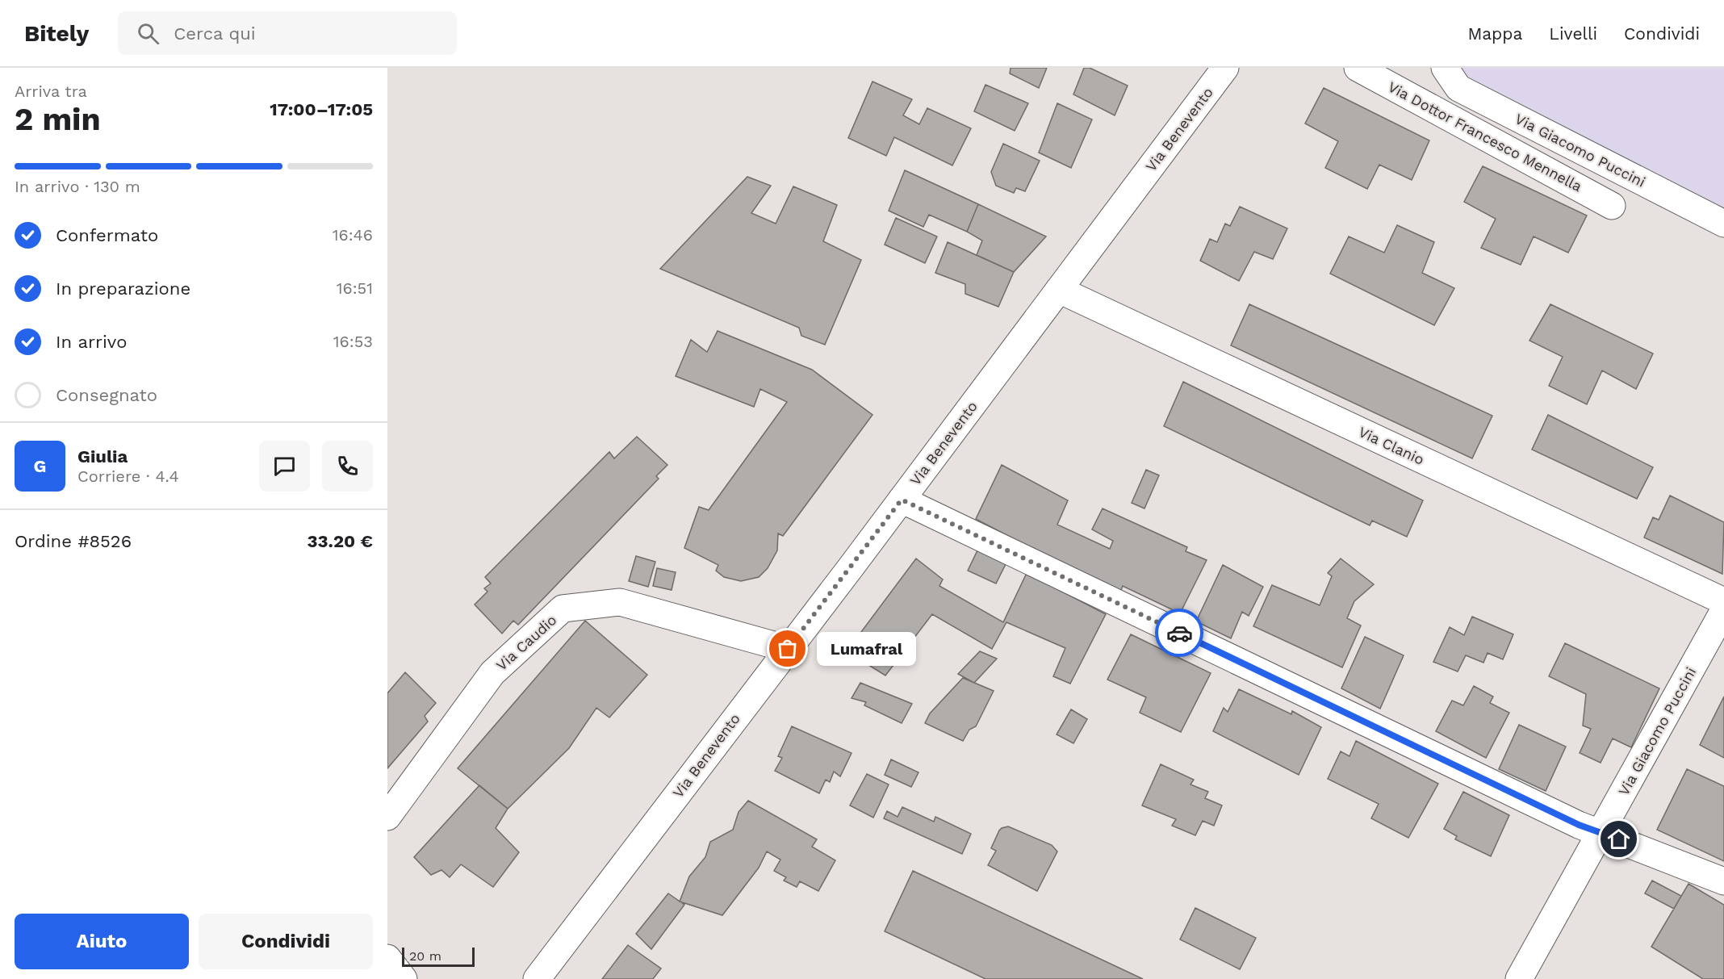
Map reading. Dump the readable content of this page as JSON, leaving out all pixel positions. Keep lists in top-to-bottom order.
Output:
{
  "streets": {
    "street": [
      "Via Benevento",
      "Via Dottor Francesco Mennella",
      "Via Giacomo Puccini",
      "Via Clanio",
      "Via Caudio"
    ]
  },
  "crossings": [
    ["Via Benevento", "Via Clanio"],
    ["Via Benevento", "Via Caudio"]
  ],
  "places": ["Lumafral"],
  "scale_bar": "20 m",
  "page": {
    "header": "Bitely",
    "search": "Cerca qui",
    "nav": ["Mappa", "Livelli", "Condividi"],
    "heading": ["2 min", "Arriva tra", "17:00–17:05"],
    "panel": [
      "Giulia",
      "Corriere · 4.4",
      "Ordine #8526",
      "33.20 €"
    ],
    "bar": "In arrivo · 130 m",
    "list": [
      ["Confermato", "16:46"],
      ["In preparazione", "16:51"],
      ["In arrivo", "16:53"],
      "Consegnato"
    ],
    "round": "G",
    "bubble": "Lumafral",
    "buttons": ["Aiuto", "Condividi"],
    "scale": "20 m"
  }
}
